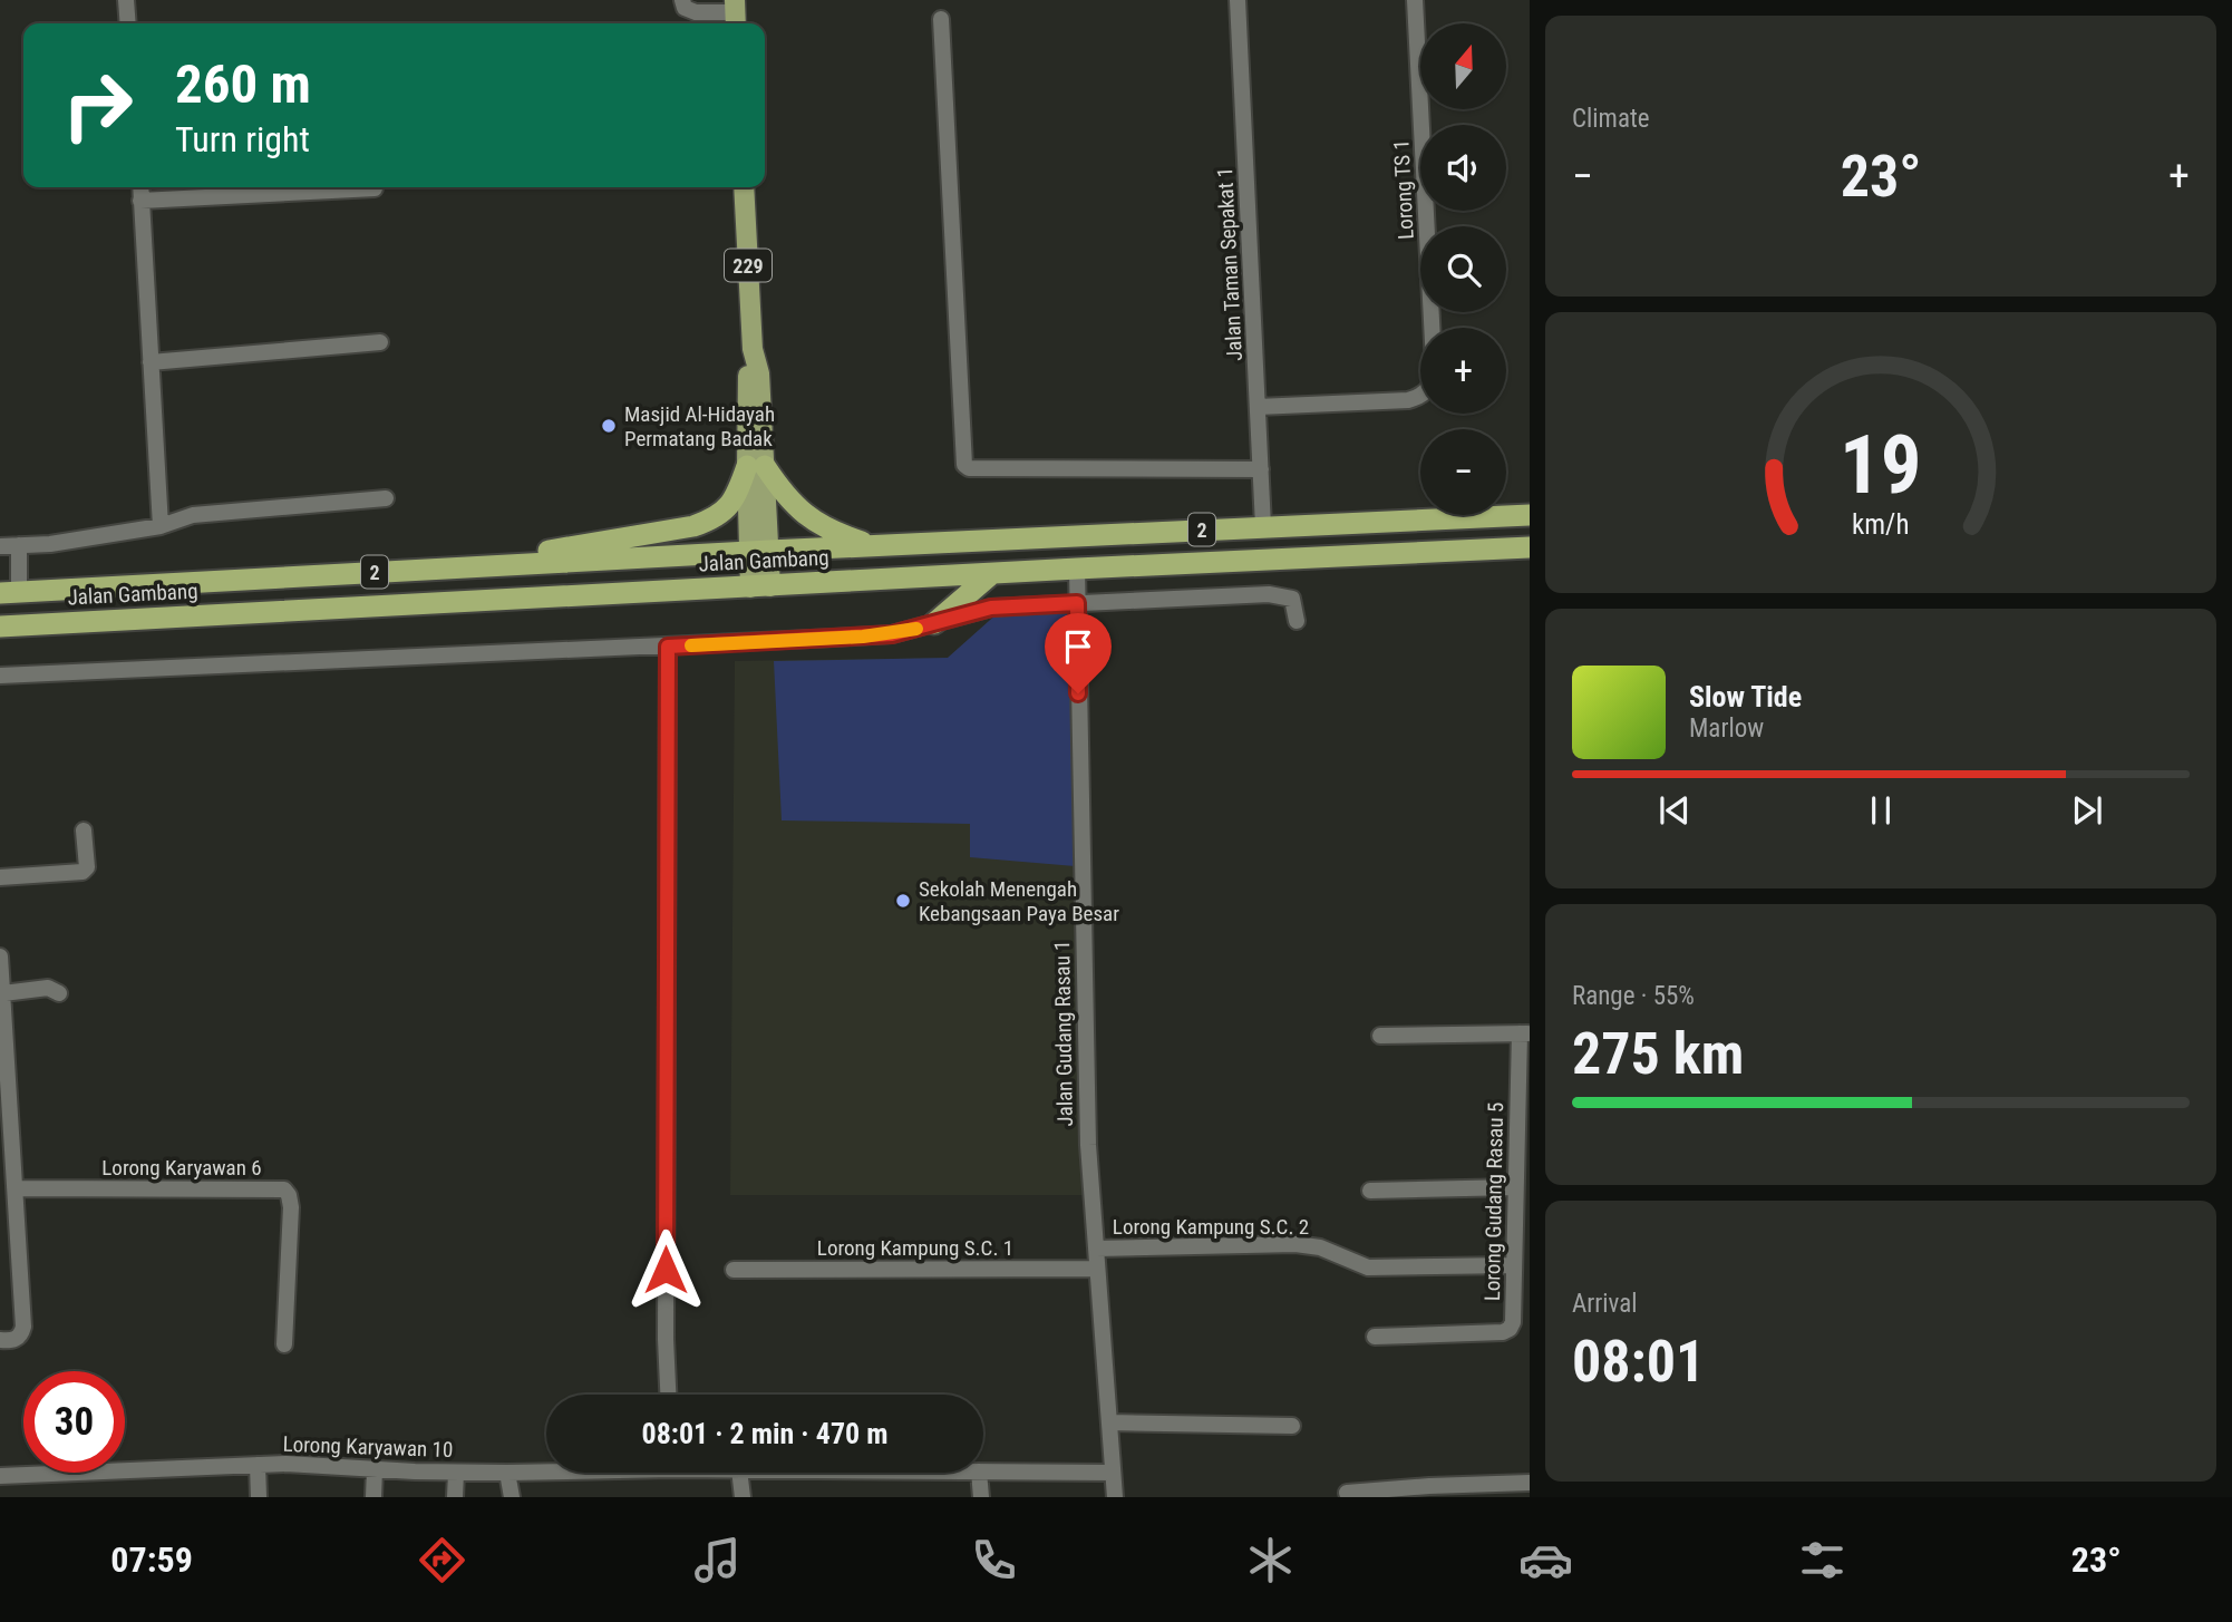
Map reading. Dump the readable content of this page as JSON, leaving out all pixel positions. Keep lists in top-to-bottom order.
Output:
{
  "streets": {
    "highway": ["2", "Jalan Gambang"],
    "main road": ["229"],
    "street": [
      "Lorong TS 1",
      "Jalan Taman Sepakat 1",
      "Jalan Gudang Rasau 1",
      "Lorong Karyawan 6",
      "Lorong Gudang Rasau 5",
      "Lorong Kampung S.C. 2",
      "Lorong Kampung S.C. 1",
      "Lorong Karyawan 10"
    ]
  },
  "crossings": [
    ["Lorong TS 1", "Jalan Taman Sepakat 1"],
    ["Jalan Taman Sepakat 1", "Jalan Gambang"],
    ["229", "Jalan Gambang"],
    ["Jalan Gambang", "Jalan Gudang Rasau 1"],
    ["Jalan Gudang Rasau 1", "Lorong Kampung S.C. 2"],
    ["Jalan Gudang Rasau 1", "Lorong Kampung S.C. 1"],
    ["Jalan Gudang Rasau 1", "Lorong Karyawan 10"],
    ["Lorong Gudang Rasau 5", "Lorong Kampung S.C. 2"]
  ],
  "places": ["Masjid Al-Hidayah Permatang Badak", "Sekolah Menengah Kebangsaan Paya Besar"],
  "north": "top",
  "page": {
    "tile": [
      "Climate",
      ["Range · 55%", "275 km"],
      ["Arrival", "08:01"]
    ],
    "map_buttons": ["+", "−"],
    "turn": ["260 m", "Turn right"],
    "heat": ["−", "23°", "+"],
    "song": ["Slow Tide", "Marlow"],
    "limit": "30",
    "trip": "08:01 · 2 min · 470 m",
    "tabs": ["07:59", "23°"],
    "gauge": ["19", "km/h"]
  }
}
